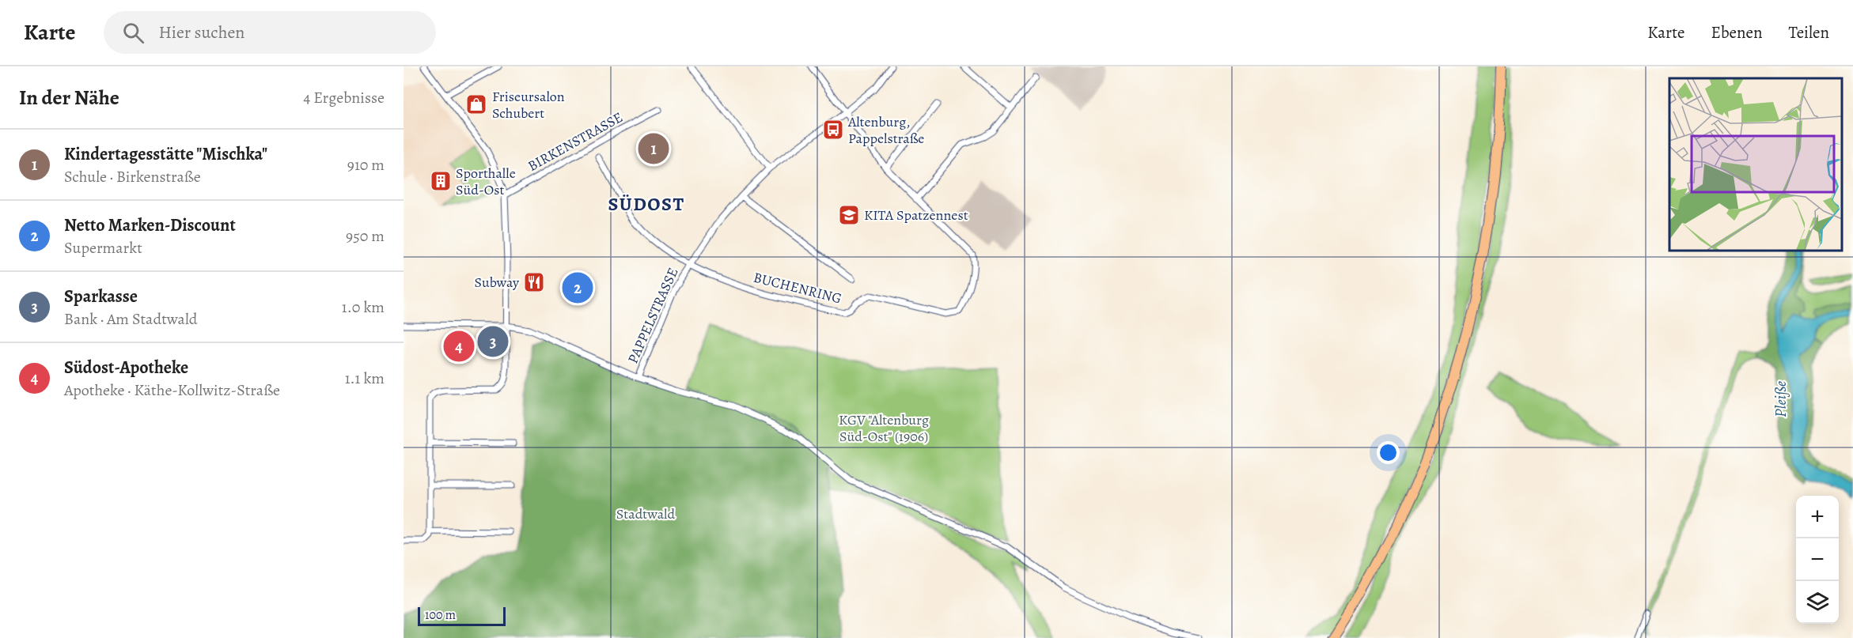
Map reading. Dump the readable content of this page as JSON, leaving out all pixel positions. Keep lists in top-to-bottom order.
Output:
{
  "streets": {
    "street": ["BIRKENSTRASSE", "BUCHENRING", "PAPPELSTRASSE"]
  },
  "crossings": [
    ["BIRKENSTRASSE", "BUCHENRING"],
    ["BIRKENSTRASSE", "PAPPELSTRASSE"],
    ["BUCHENRING", "PAPPELSTRASSE"]
  ],
  "districts": ["SÜDOST"],
  "water": ["Pleiße"],
  "parks": ["KGV \"Altenburg Süd-Ost\" (1906)", "Stadtwald"],
  "places": {
    "shop": ["Friseursalon Schubert"],
    "bus stop": ["Altenburg, Pappelstraße"],
    "building": ["Sporthalle Süd-Ost"],
    "school or university": ["KITA Spatzennest"],
    "restaurant": ["Subway"]
  },
  "scale_bar": "100 m",
  "page": {
    "header": "Karte",
    "search": "Hier suchen",
    "nav": ["Karte", "Ebenen", "Teilen"],
    "heading": ["In der Nähe", "4 Ergebnisse"],
    "list": [
      {
        "mark": "1",
        "name": "Kindertagesstätte \"Mischka\"",
        "note": "Schule · Birkenstraße",
        "value": "910 m"
      },
      {
        "mark": "2",
        "name": "Netto Marken-Discount",
        "note": "Supermarkt",
        "value": "950 m"
      },
      {
        "mark": "3",
        "name": "Sparkasse",
        "note": "Bank · Am Stadtwald",
        "value": "1.0 km"
      },
      {
        "mark": "4",
        "name": "Südost-Apotheke",
        "note": "Apotheke · Käthe-Kollwitz-Straße",
        "value": "1.1 km"
      }
    ],
    "pins": [
      "1",
      "2",
      "3",
      "4"
    ],
    "map_buttons": ["+", "−"],
    "scale": "100 m"
  }
}
